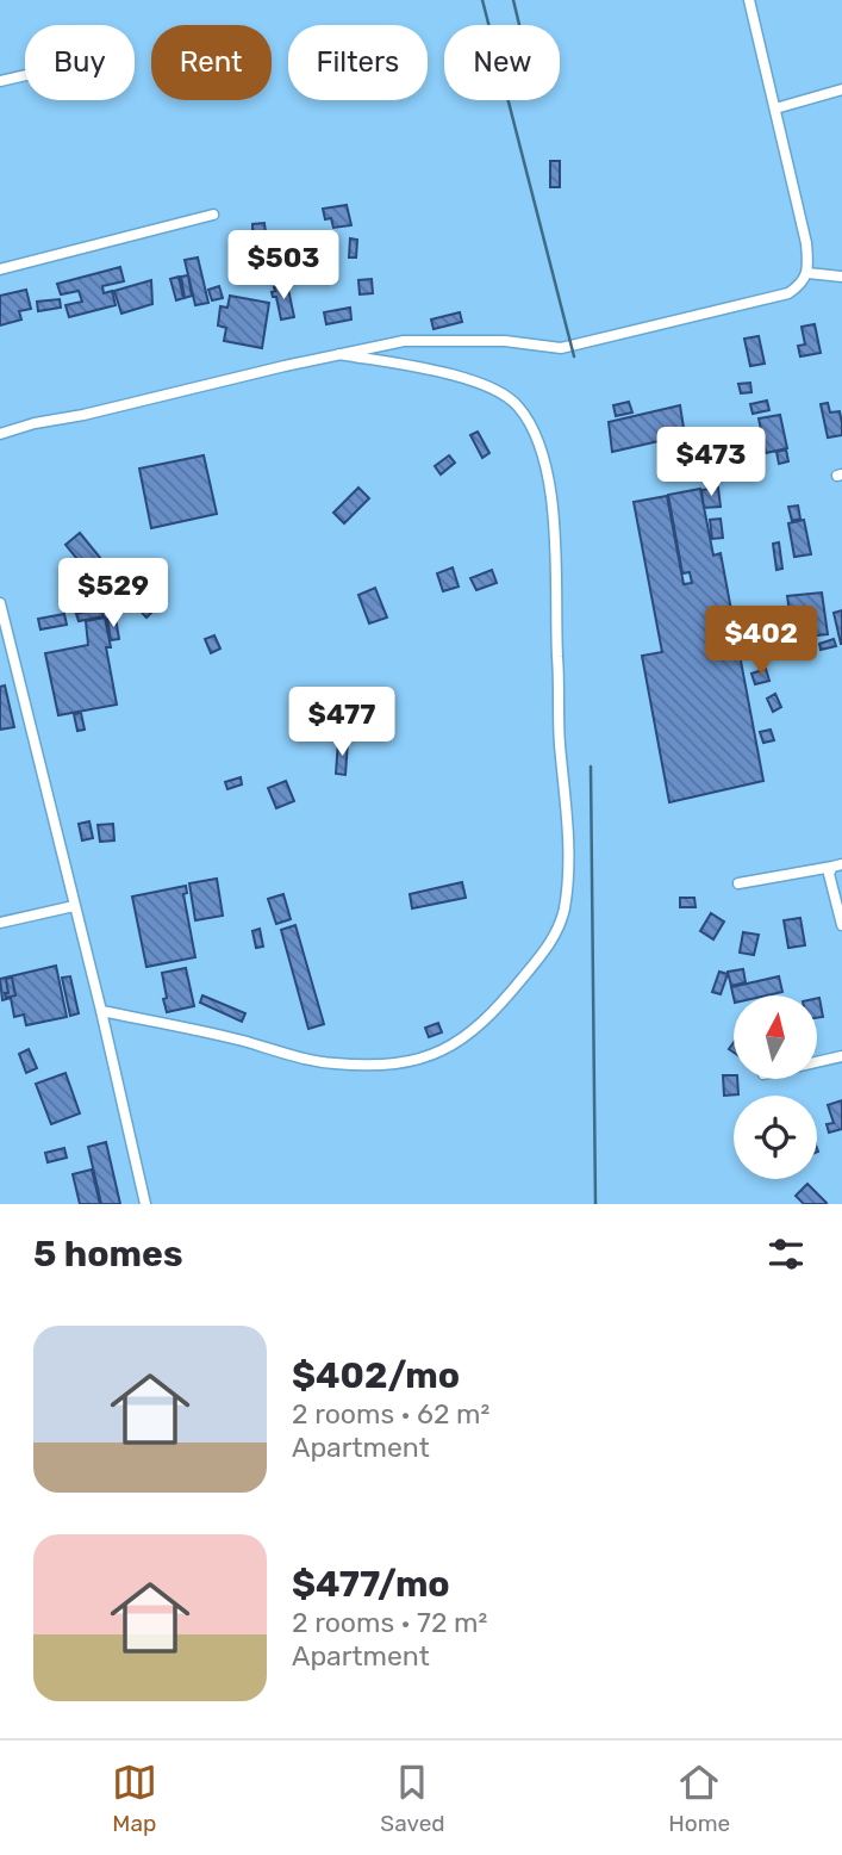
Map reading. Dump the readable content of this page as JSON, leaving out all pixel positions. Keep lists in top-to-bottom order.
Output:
{
  "north": "top",
  "page": {
    "chip": [
      "Buy",
      "Rent",
      "Filters",
      "New"
    ],
    "price": [
      "$503",
      "$473",
      "$529",
      "$402",
      "$477"
    ],
    "heading": "5 homes",
    "list": [
      {
        "name": "$402/mo",
        "note": "2 rooms · 62 m² · Apartment"
      },
      {
        "name": "$477/mo",
        "note": "2 rooms · 72 m² · Apartment"
      }
    ],
    "tabs": ["Map", "Saved", "Home"]
  }
}
